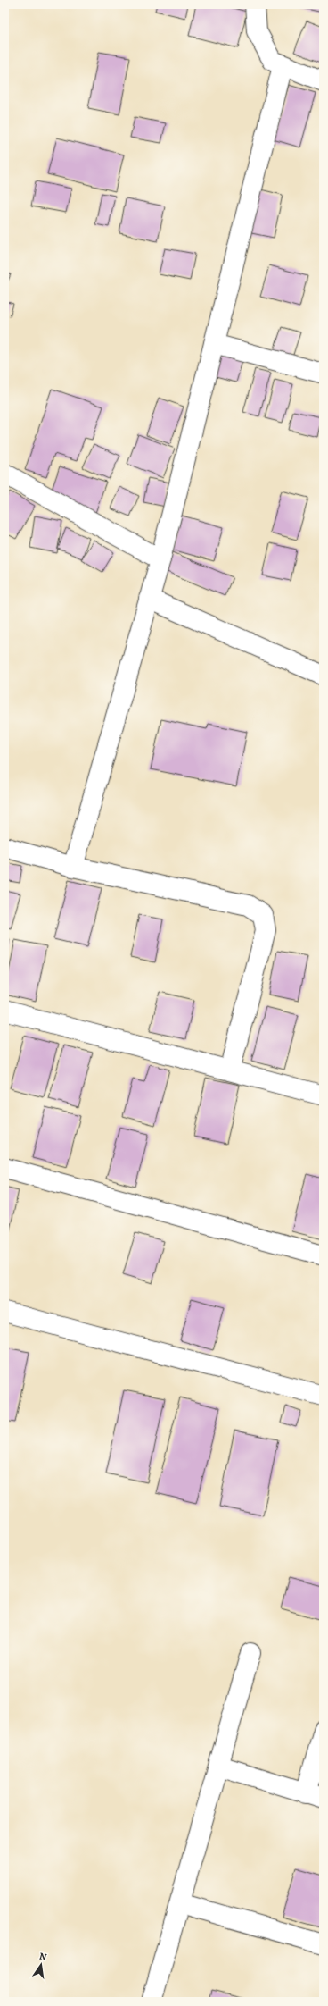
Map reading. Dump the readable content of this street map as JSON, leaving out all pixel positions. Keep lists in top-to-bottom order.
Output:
{
  "north": "top"
}
